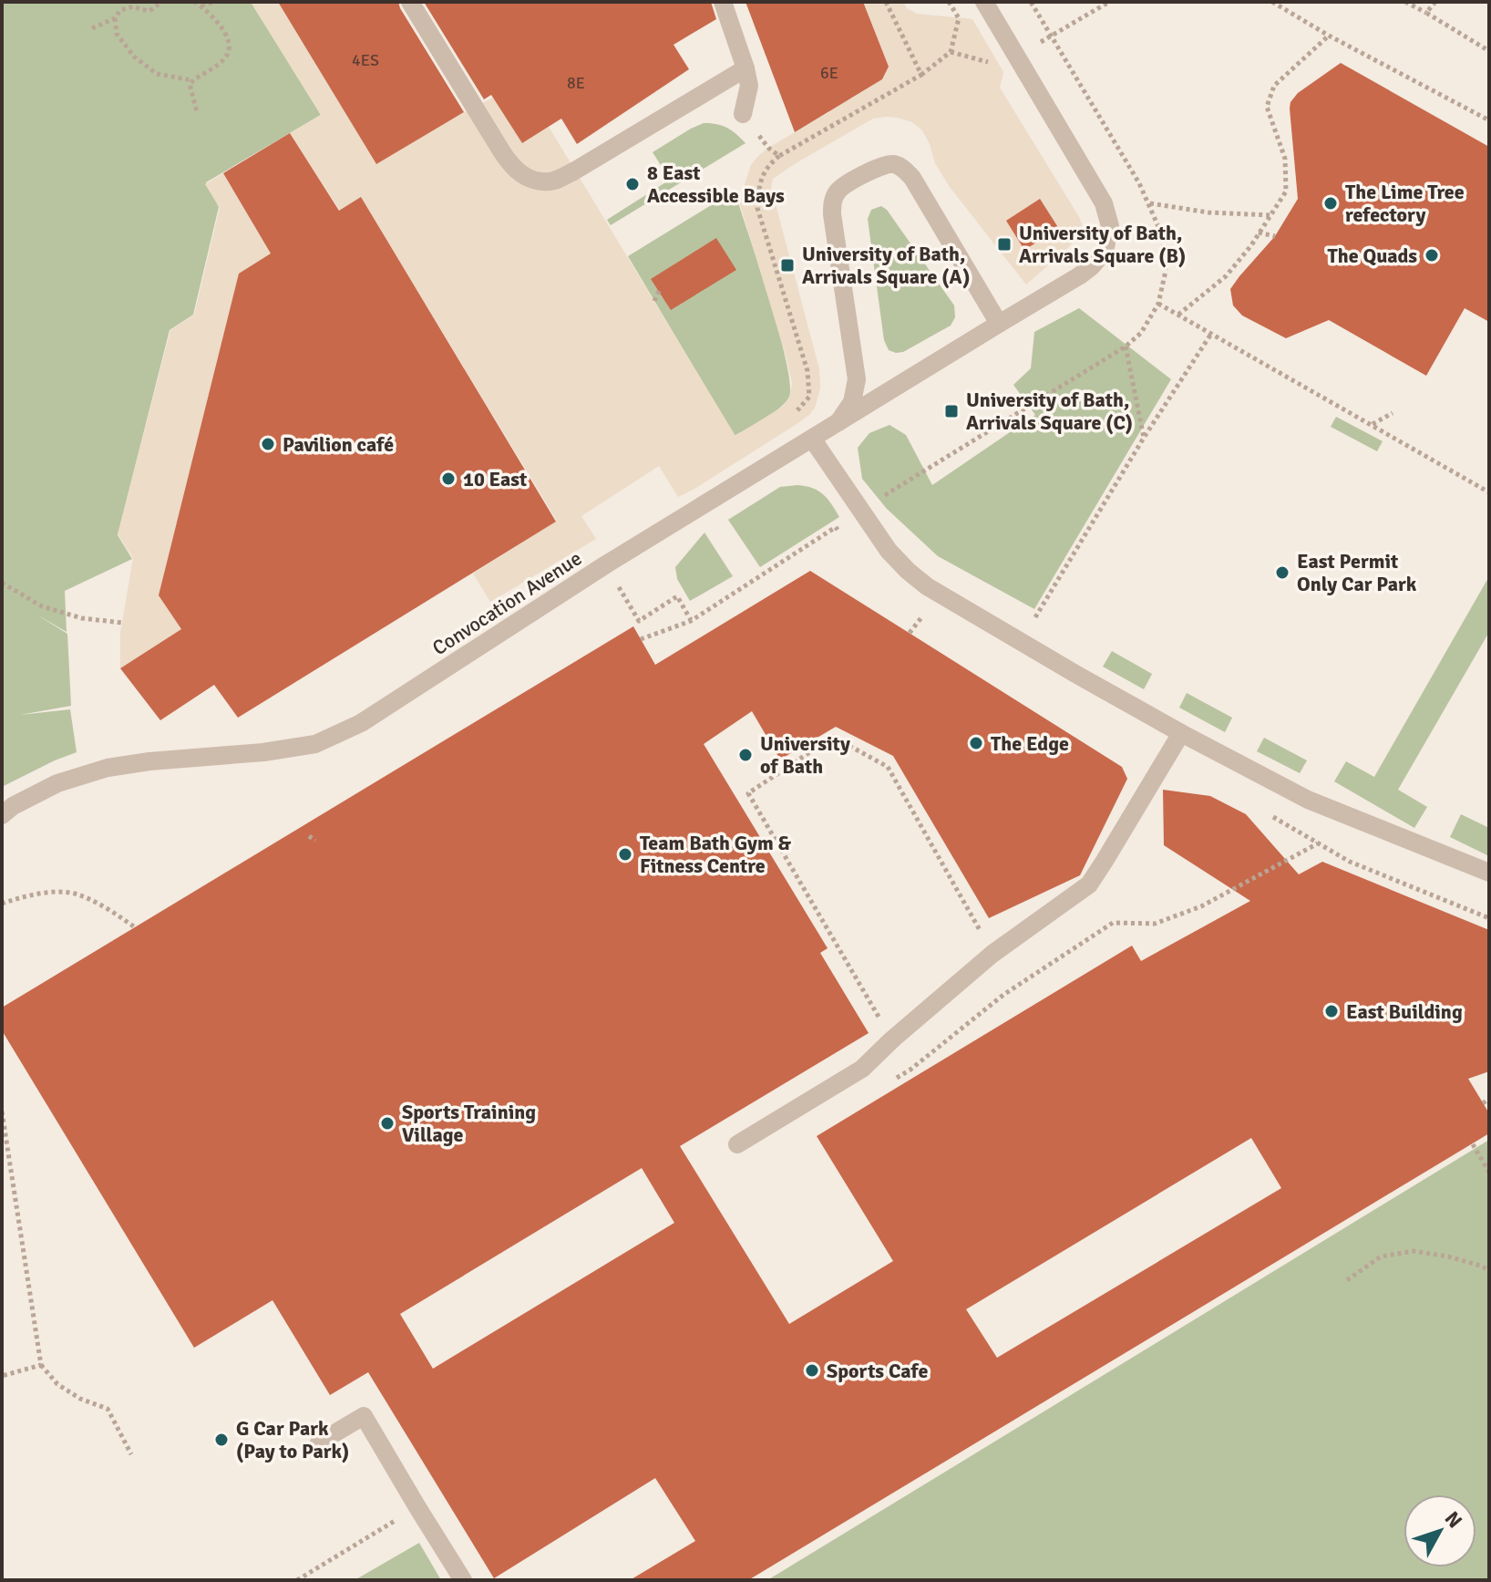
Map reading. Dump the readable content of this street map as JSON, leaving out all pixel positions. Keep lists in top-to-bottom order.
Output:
{
  "streets": {
    "street": ["Convocation Avenue"]
  },
  "places": {
    "other": [
      "8 East Accessible Bays",
      "The Lime Tree refectory",
      "The Quads",
      "Pavilion café",
      "10 East",
      "East Permit Only Car Park",
      "The Edge",
      "University of Bath",
      "Team Bath Gym & Fitness Centre",
      "East Building",
      "Sports Training Village",
      "Sports Cafe",
      "G Car Park (Pay to Park)"
    ],
    "transit": ["University of Bath, Arrivals Square (B)", "University of Bath, Arrivals Square (A)", "University of Bath, Arrivals Square (C)"]
  },
  "house_numbers": ["4ES", "6E", "8E"],
  "north": "top right"
}
